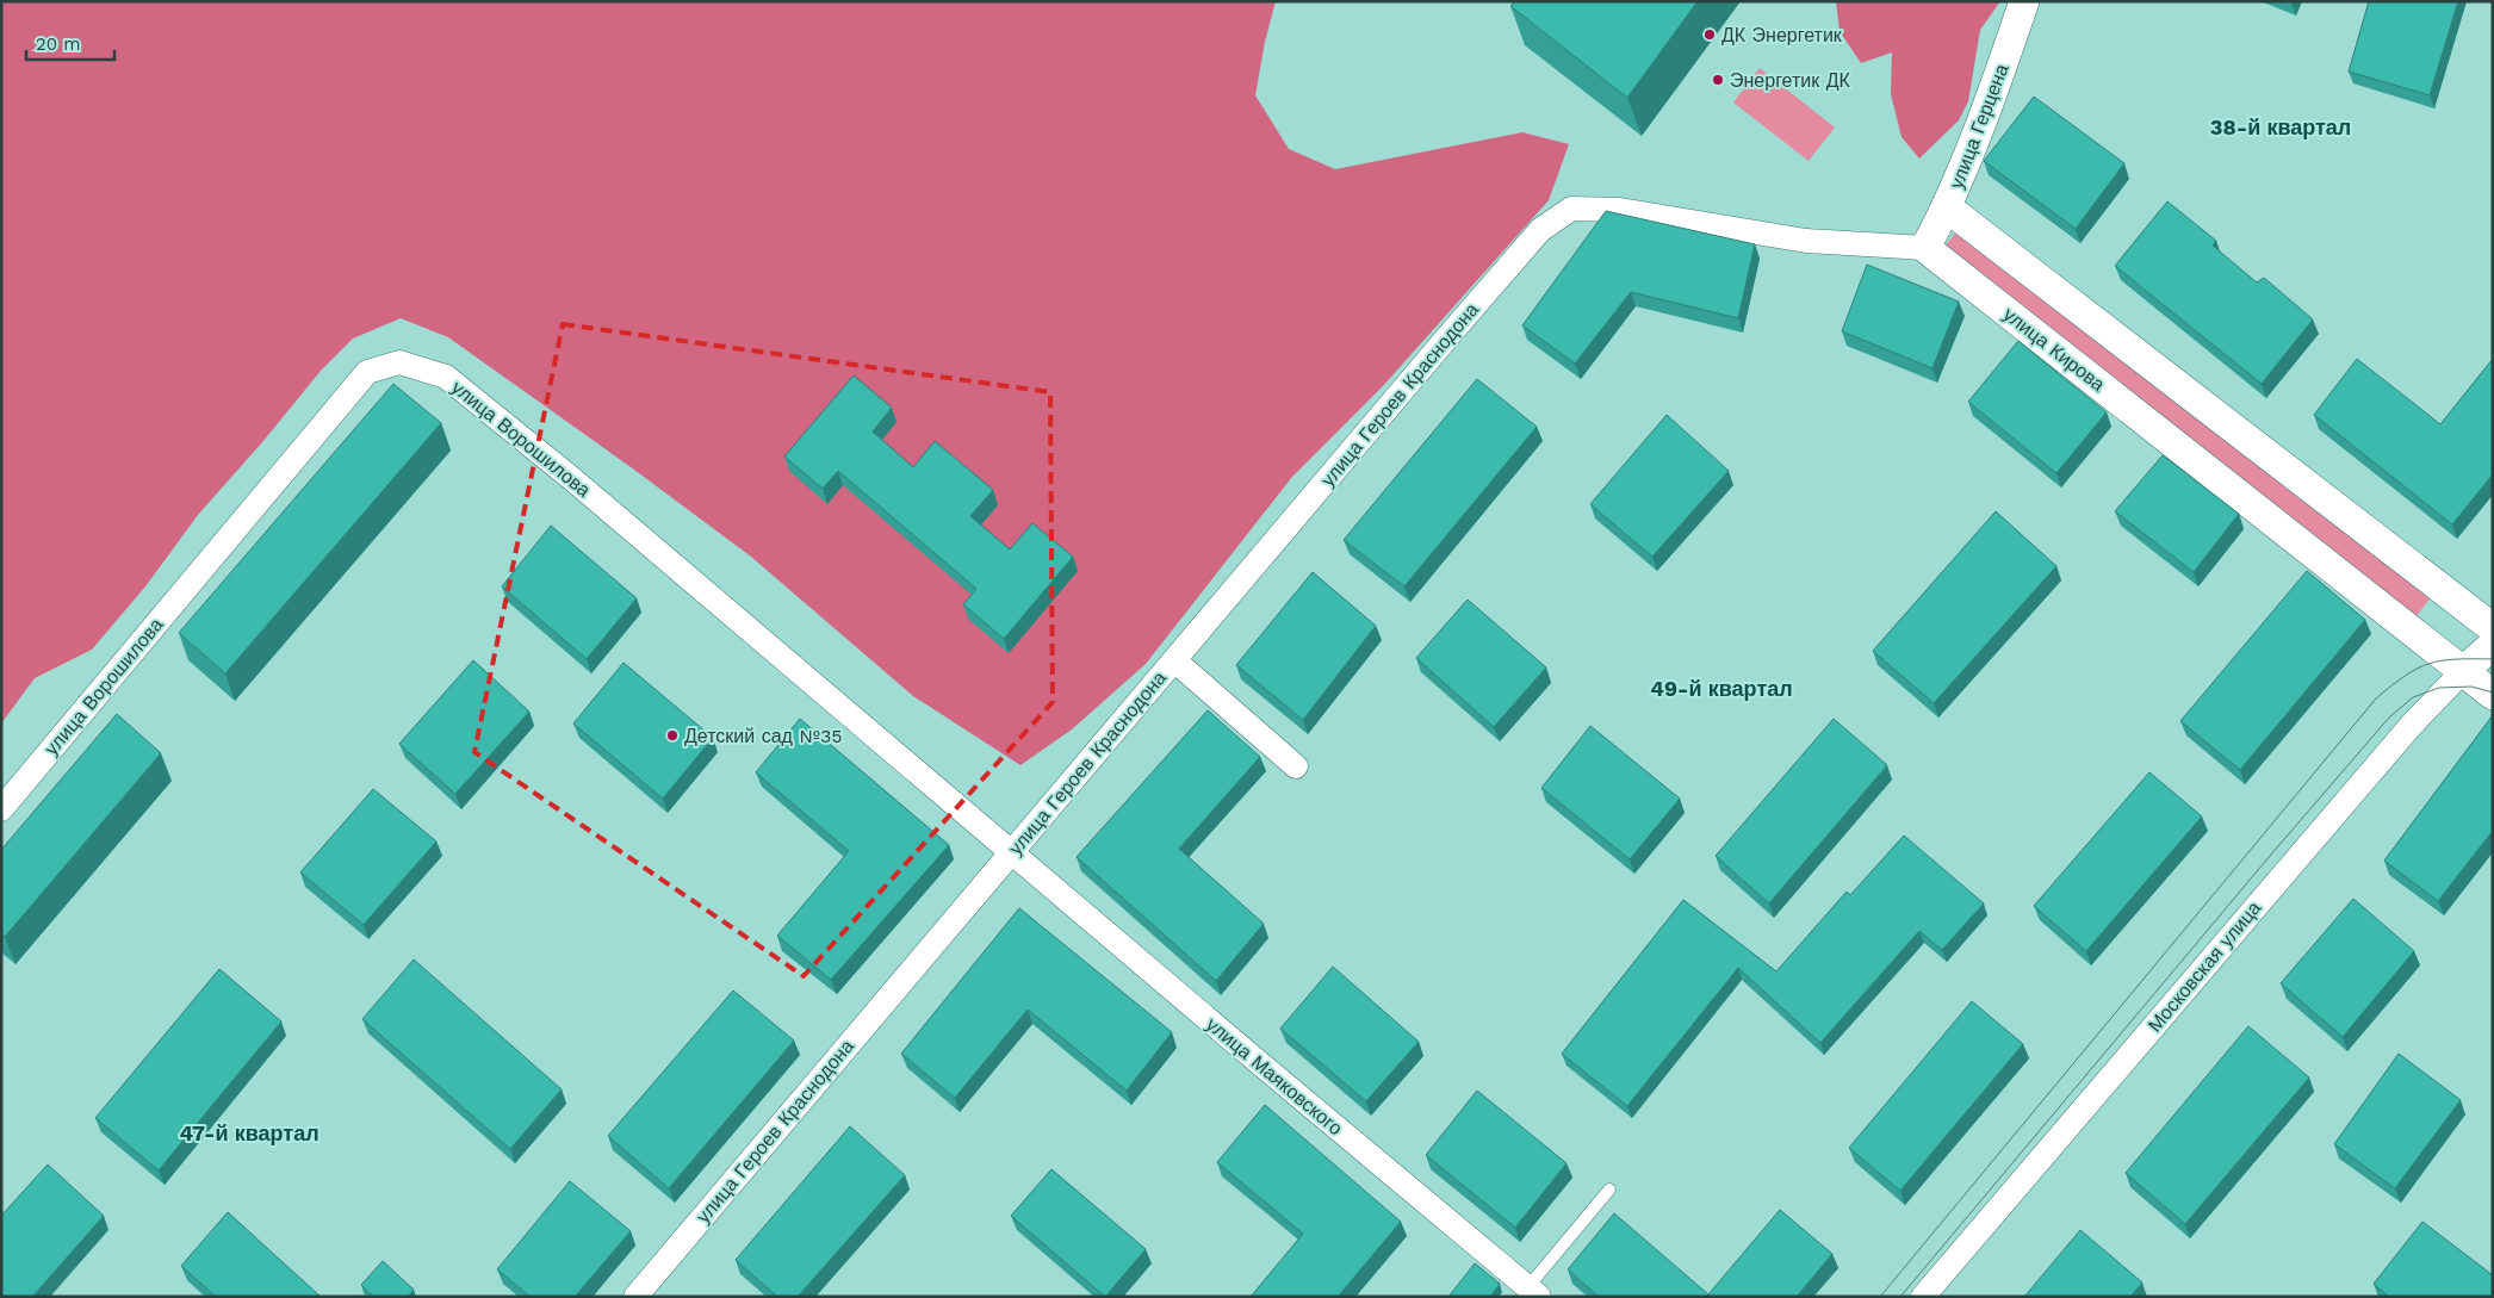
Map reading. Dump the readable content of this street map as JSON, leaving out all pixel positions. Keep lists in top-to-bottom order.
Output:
{
  "streets": {
    "street": [
      "улица Герцена",
      "улица Кирова",
      "улица Героев Краснодона",
      "улица Ворошилова",
      "Московская улица",
      "улица Маяковского"
    ]
  },
  "crossings": [
    ["улица Герцена", "улица Кирова"],
    ["улица Герцена", "улица Героев Краснодона"],
    ["улица Кирова", "улица Героев Краснодона"],
    ["улица Кирова", "Московская улица"],
    ["улица Героев Краснодона", "улица Ворошилова"],
    ["улица Героев Краснодона", "улица Маяковского"],
    ["улица Ворошилова", "улица Маяковского"]
  ],
  "districts": ["38-й квартал", "49-й квартал", "47-й квартал"],
  "places": ["ДК Энергетик", "Энергетик ДК", "Детский сад №35"],
  "scale_bar": "20 m"
}
